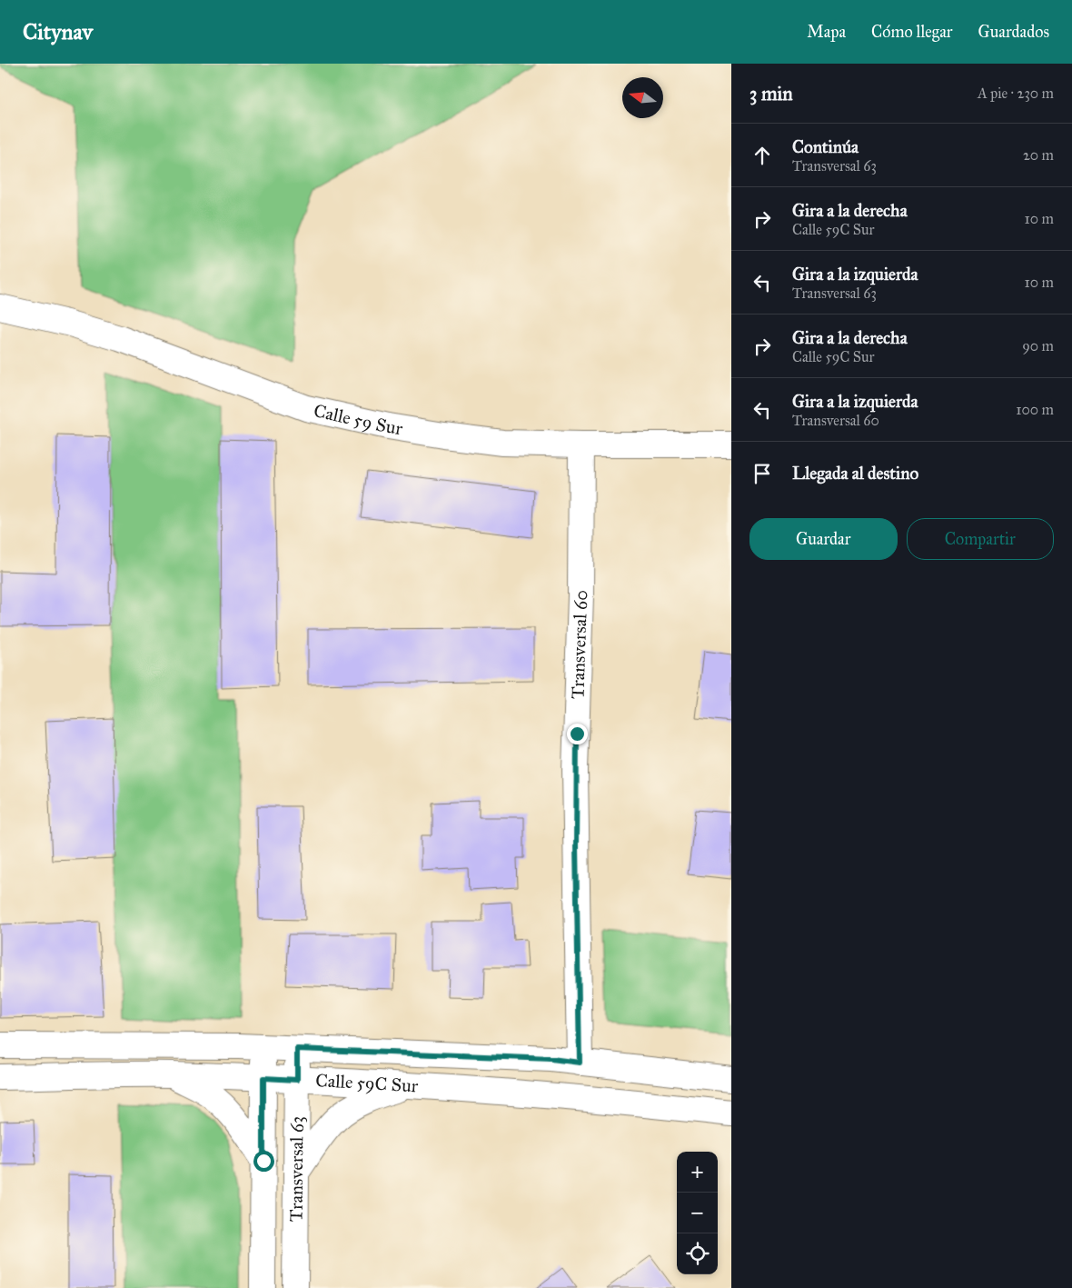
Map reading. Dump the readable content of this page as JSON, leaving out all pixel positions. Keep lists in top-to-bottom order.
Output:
{
  "streets": {
    "street": [
      "Calle 59 Sur",
      "Transversal 60",
      "Calle 59C Sur",
      "Transversal 63"
    ]
  },
  "crossings": [
    ["Calle 59 Sur", "Transversal 60"],
    ["Transversal 60", "Calle 59C Sur"],
    ["Calle 59C Sur", "Transversal 63"]
  ],
  "north": "left",
  "page": {
    "header": "Citynav",
    "nav": ["Mapa", "Cómo llegar", "Guardados"],
    "heading": ["3 min", "A pie · 230 m"],
    "list": [
      ["Continúa", "Transversal 63", "20 m"],
      ["Gira a la derecha", "Calle 59C Sur", "10 m"],
      ["Gira a la izquierda", "Transversal 63", "10 m"],
      ["Gira a la derecha", "Calle 59C Sur", "90 m"],
      ["Gira a la izquierda", "Transversal 60", "100 m"],
      "Llegada al destino"
    ],
    "buttons": ["Guardar", "Compartir"],
    "map_buttons": ["+", "−"]
  }
}
